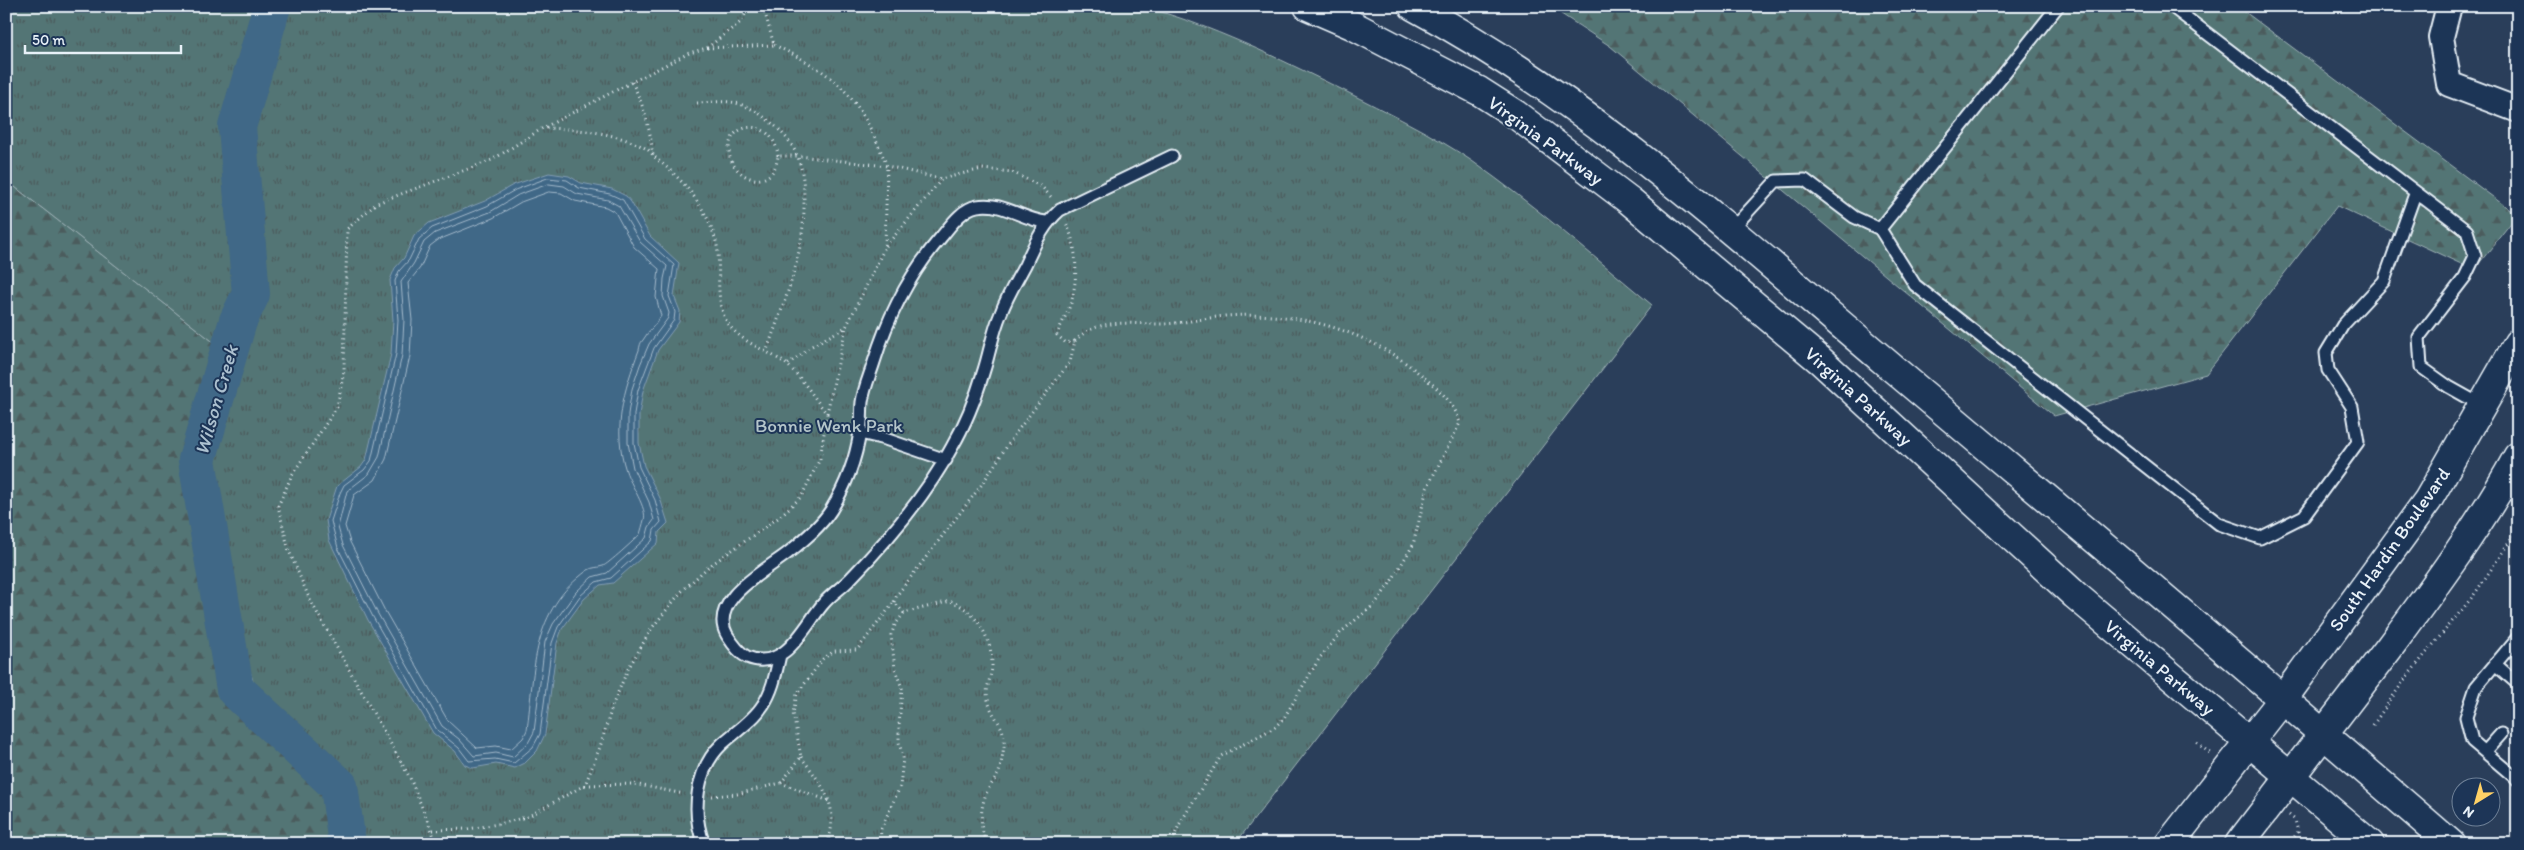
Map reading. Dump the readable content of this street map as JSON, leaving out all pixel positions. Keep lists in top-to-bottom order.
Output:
{
  "streets": {
    "main road": ["Virginia Parkway", "South Hardin Boulevard"]
  },
  "crossings": [
    ["Virginia Parkway", "South Hardin Boulevard"]
  ],
  "water": ["Wilson Creek"],
  "parks": ["Bonnie Wenk Park"],
  "scale_bar": "50 m",
  "north": "bottom left"
}
